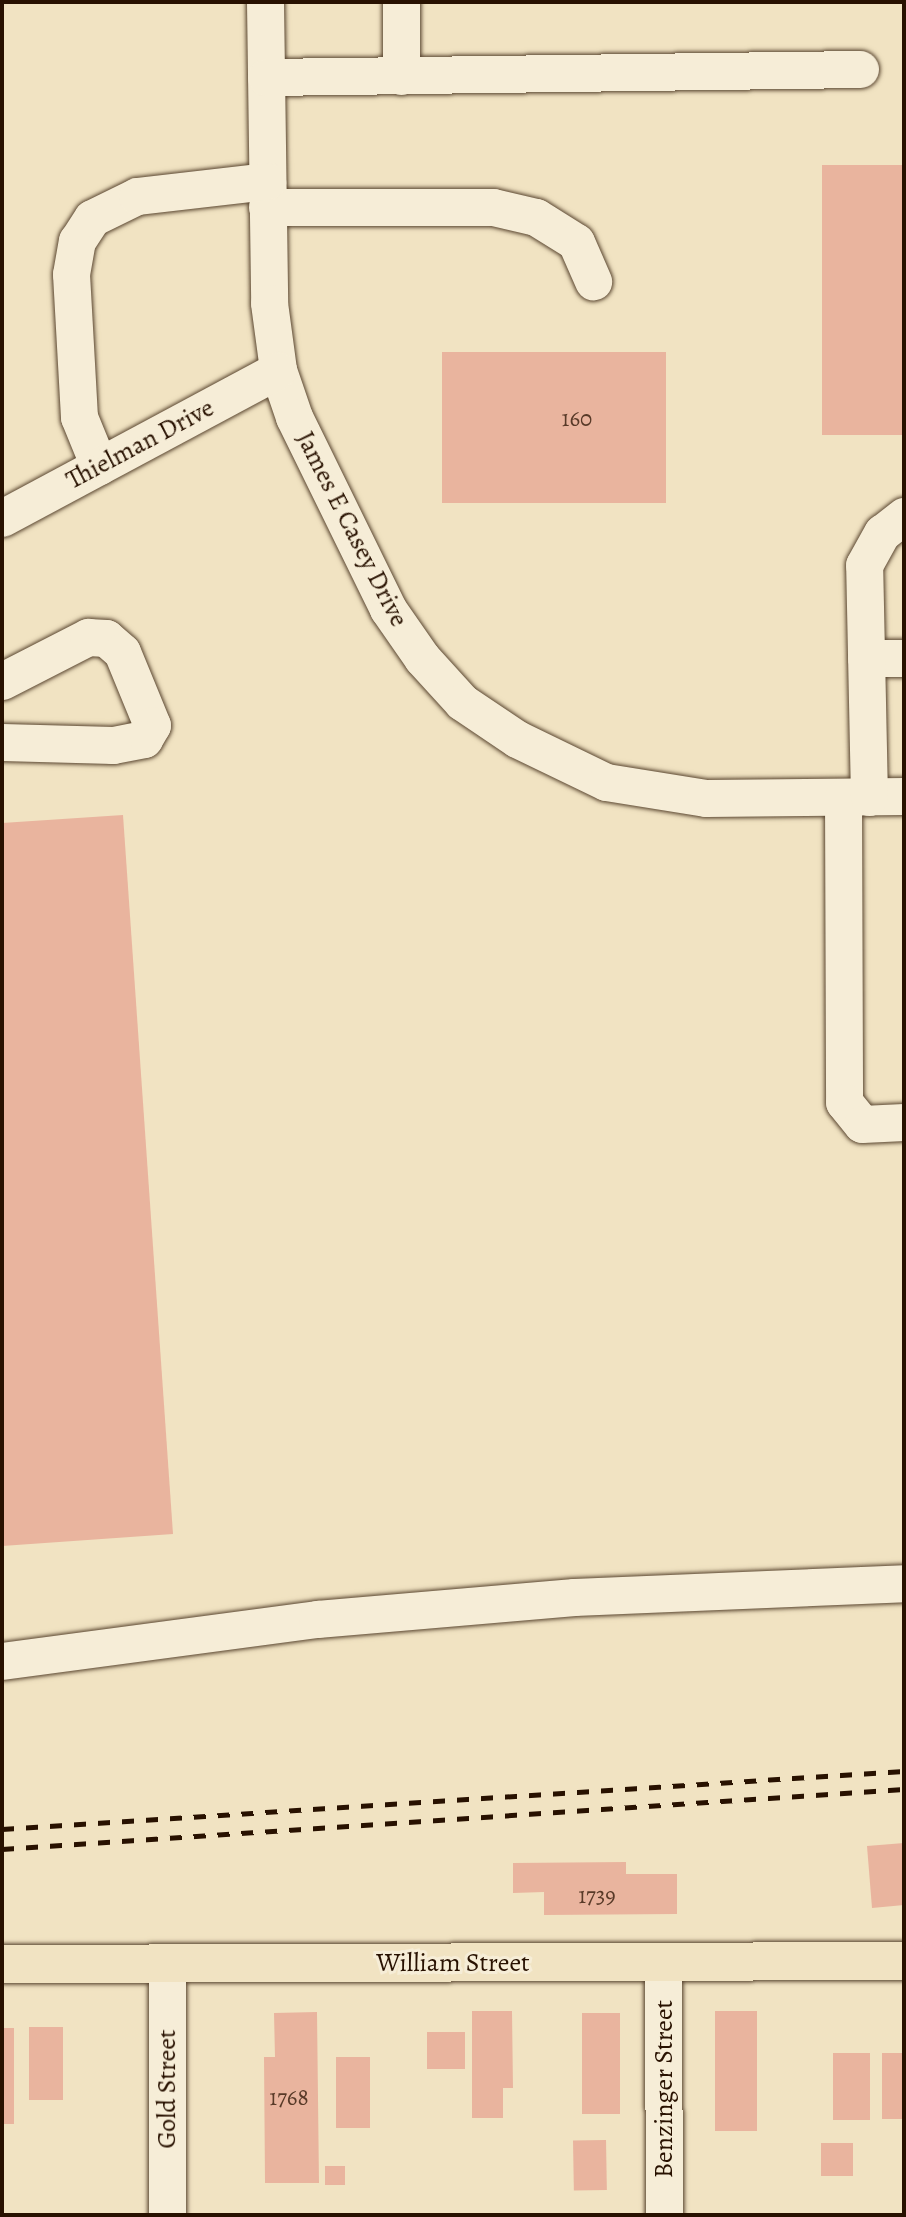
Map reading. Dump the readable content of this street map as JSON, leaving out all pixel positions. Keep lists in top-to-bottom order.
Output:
{
  "streets": {
    "main road": ["William Street"],
    "street": [
      "Thielman Drive",
      "James E Casey Drive",
      "Gold Street",
      "Benzinger Street"
    ]
  },
  "crossings": [
    ["Thielman Drive", "James E Casey Drive"],
    ["William Street", "Gold Street"],
    ["William Street", "Benzinger Street"]
  ],
  "house_numbers": ["160", "1739", "1768"]
}
